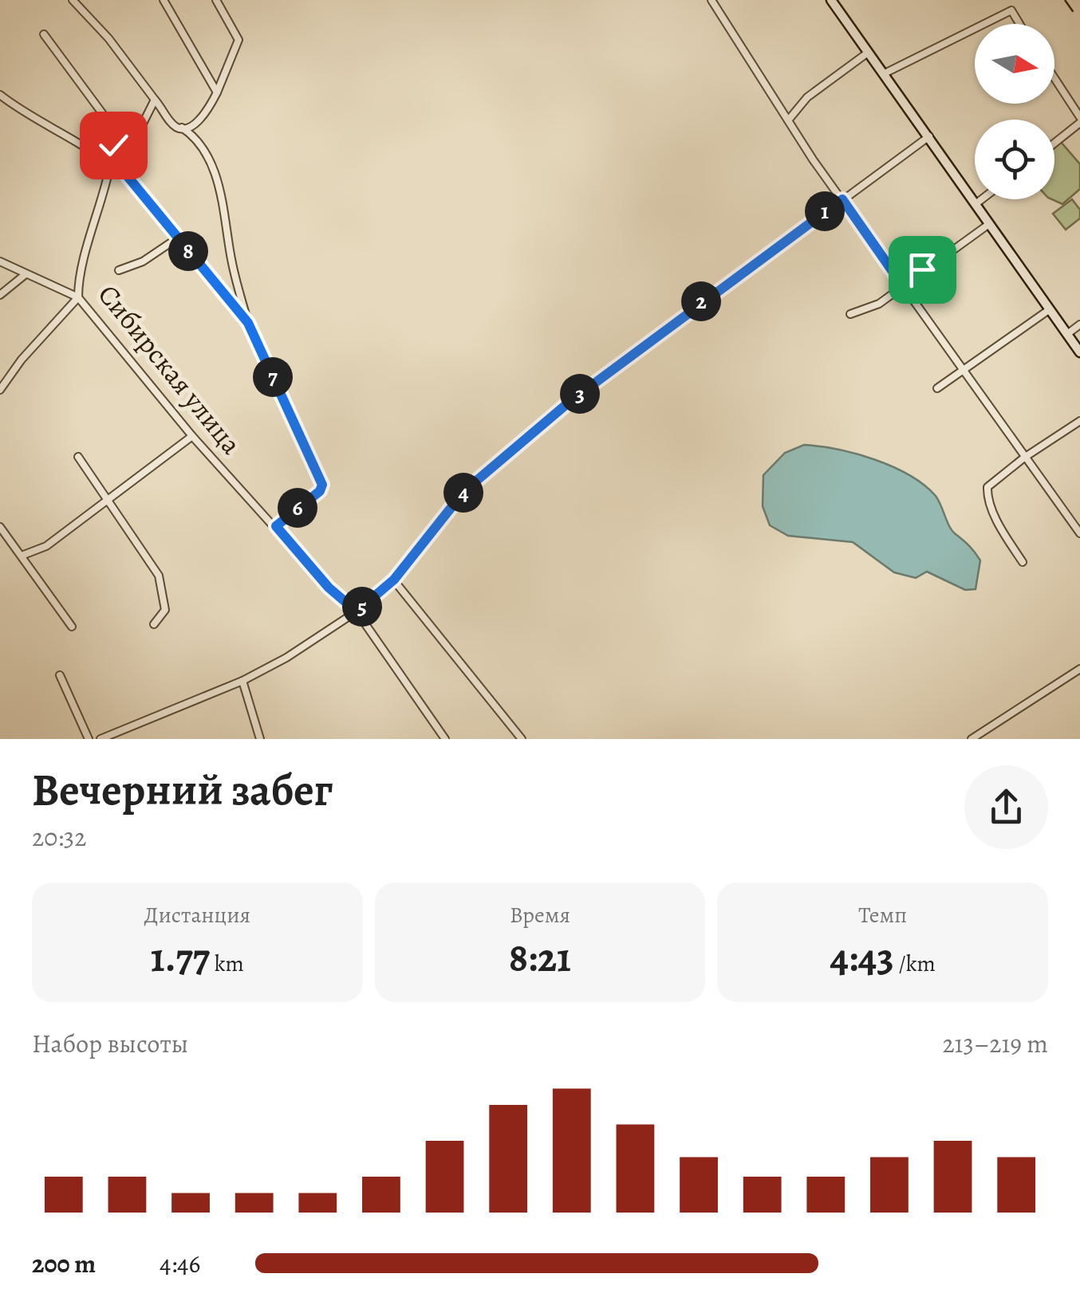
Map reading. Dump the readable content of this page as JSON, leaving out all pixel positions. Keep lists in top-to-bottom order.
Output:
{
  "streets": {
    "street": ["Сибирская улица"]
  },
  "north": "right",
  "page": {
    "pins": [
      "1",
      "8",
      "2",
      "7",
      "3",
      "4",
      "6",
      "5"
    ],
    "heading": ["Вечерний забег", "20:32"],
    "stats": [
      ["Дистанция", "1.77 km"],
      ["Время", "8:21"],
      ["Темп", "4:43 /km"]
    ],
    "chart": ["Набор высоты", "213–219 m"],
    "list": [
      {
        "name": "200 m",
        "note": "4:46"
      }
    ]
  }
}
